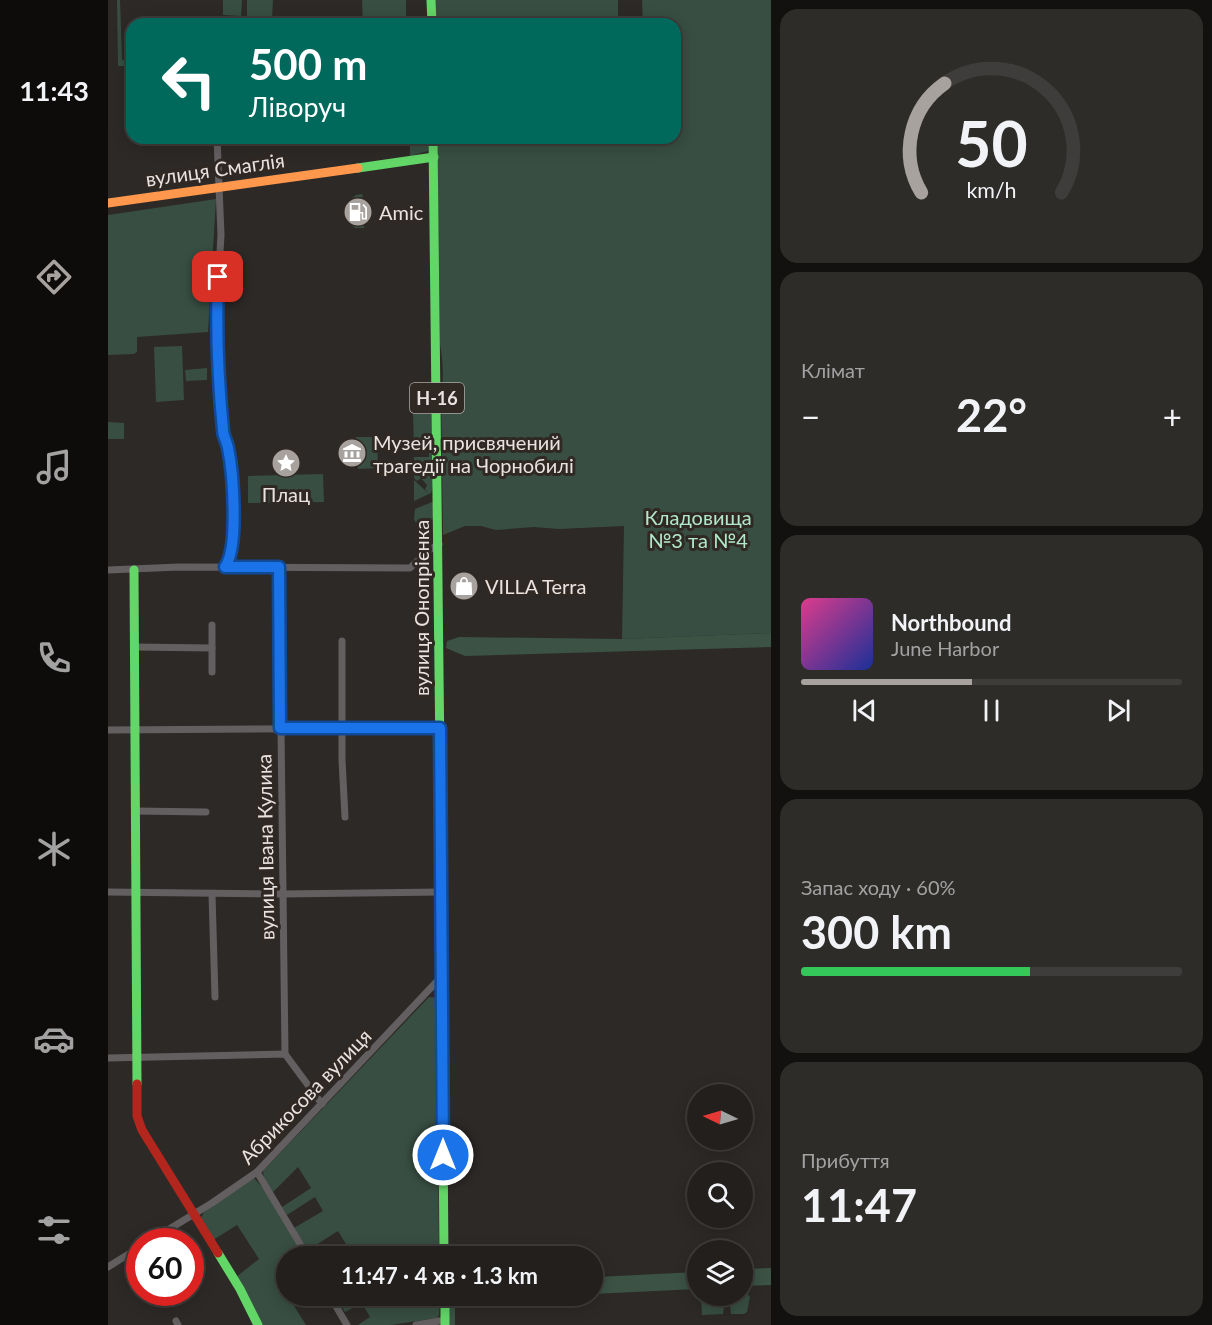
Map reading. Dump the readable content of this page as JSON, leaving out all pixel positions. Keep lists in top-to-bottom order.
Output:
{
  "streets": {
    "main road": ["вулиця Смаглія", "Н-16", "вулиця Онопрієнка"],
    "street": ["вулиця Івана Кулика", "Абрикосова вулиця"]
  },
  "crossings": [
    ["вулиця Смаглія", "вулиця Онопрієнка"],
    ["вулиця Онопрієнка", "Абрикосова вулиця"]
  ],
  "parks": ["Кладовища №3 та №4"],
  "places": {
    "fuel station": ["Amic"],
    "museum": ["Музей, присвячений трагедії на Чорнобилі"],
    "place": ["Плац"],
    "shop": ["VILLA Terra"]
  },
  "north": "left",
  "page": {
    "tabs": "11:43",
    "turn": ["500 m", "Ліворуч"],
    "tile": [
      "Клімат",
      ["Запас ходу · 60%", "300 km"],
      ["Прибуття", "11:47"]
    ],
    "heat": ["−", "22°", "+"],
    "song": ["Northbound", "June Harbor"],
    "limit": "60",
    "trip": "11:47 · 4 хв · 1.3 km",
    "gauge": ["50", "km/h"]
  }
}
